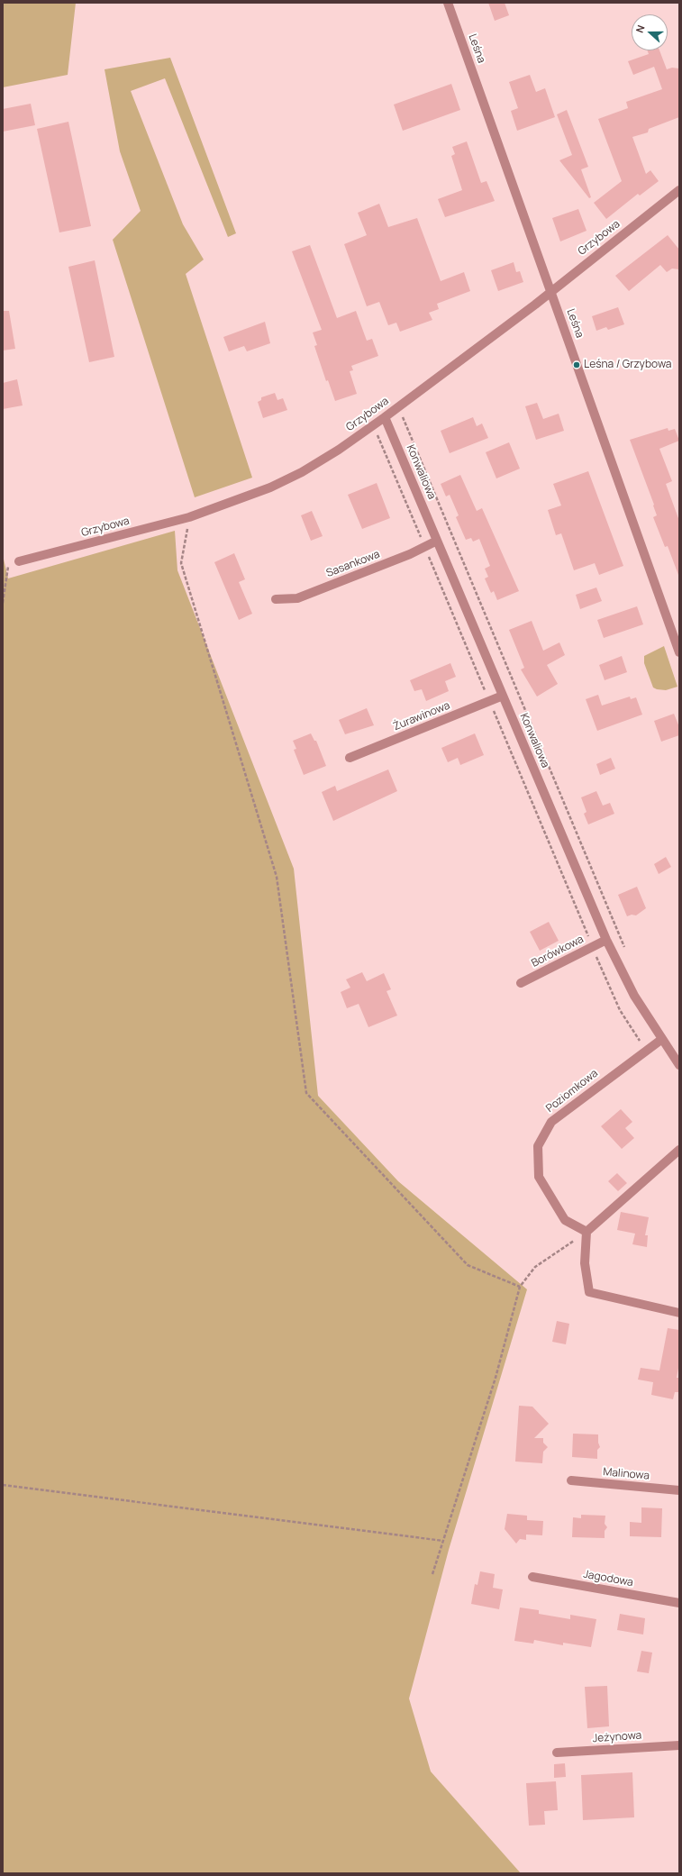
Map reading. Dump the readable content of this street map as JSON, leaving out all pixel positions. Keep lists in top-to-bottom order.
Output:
{
  "streets": {
    "street": [
      "Leśna",
      "Grzybowa",
      "Konwaliowa",
      "Sasankowa",
      "Żurawinowa",
      "Borówkowa",
      "Poziomkowa",
      "Malinowa",
      "Jagodowa",
      "Jeżynowa"
    ]
  },
  "crossings": [
    ["Leśna", "Grzybowa"],
    ["Grzybowa", "Konwaliowa"],
    ["Konwaliowa", "Sasankowa"],
    ["Konwaliowa", "Żurawinowa"],
    ["Konwaliowa", "Borówkowa"],
    ["Konwaliowa", "Poziomkowa"]
  ],
  "places": ["Leśna / Grzybowa"],
  "north": "left"
}
